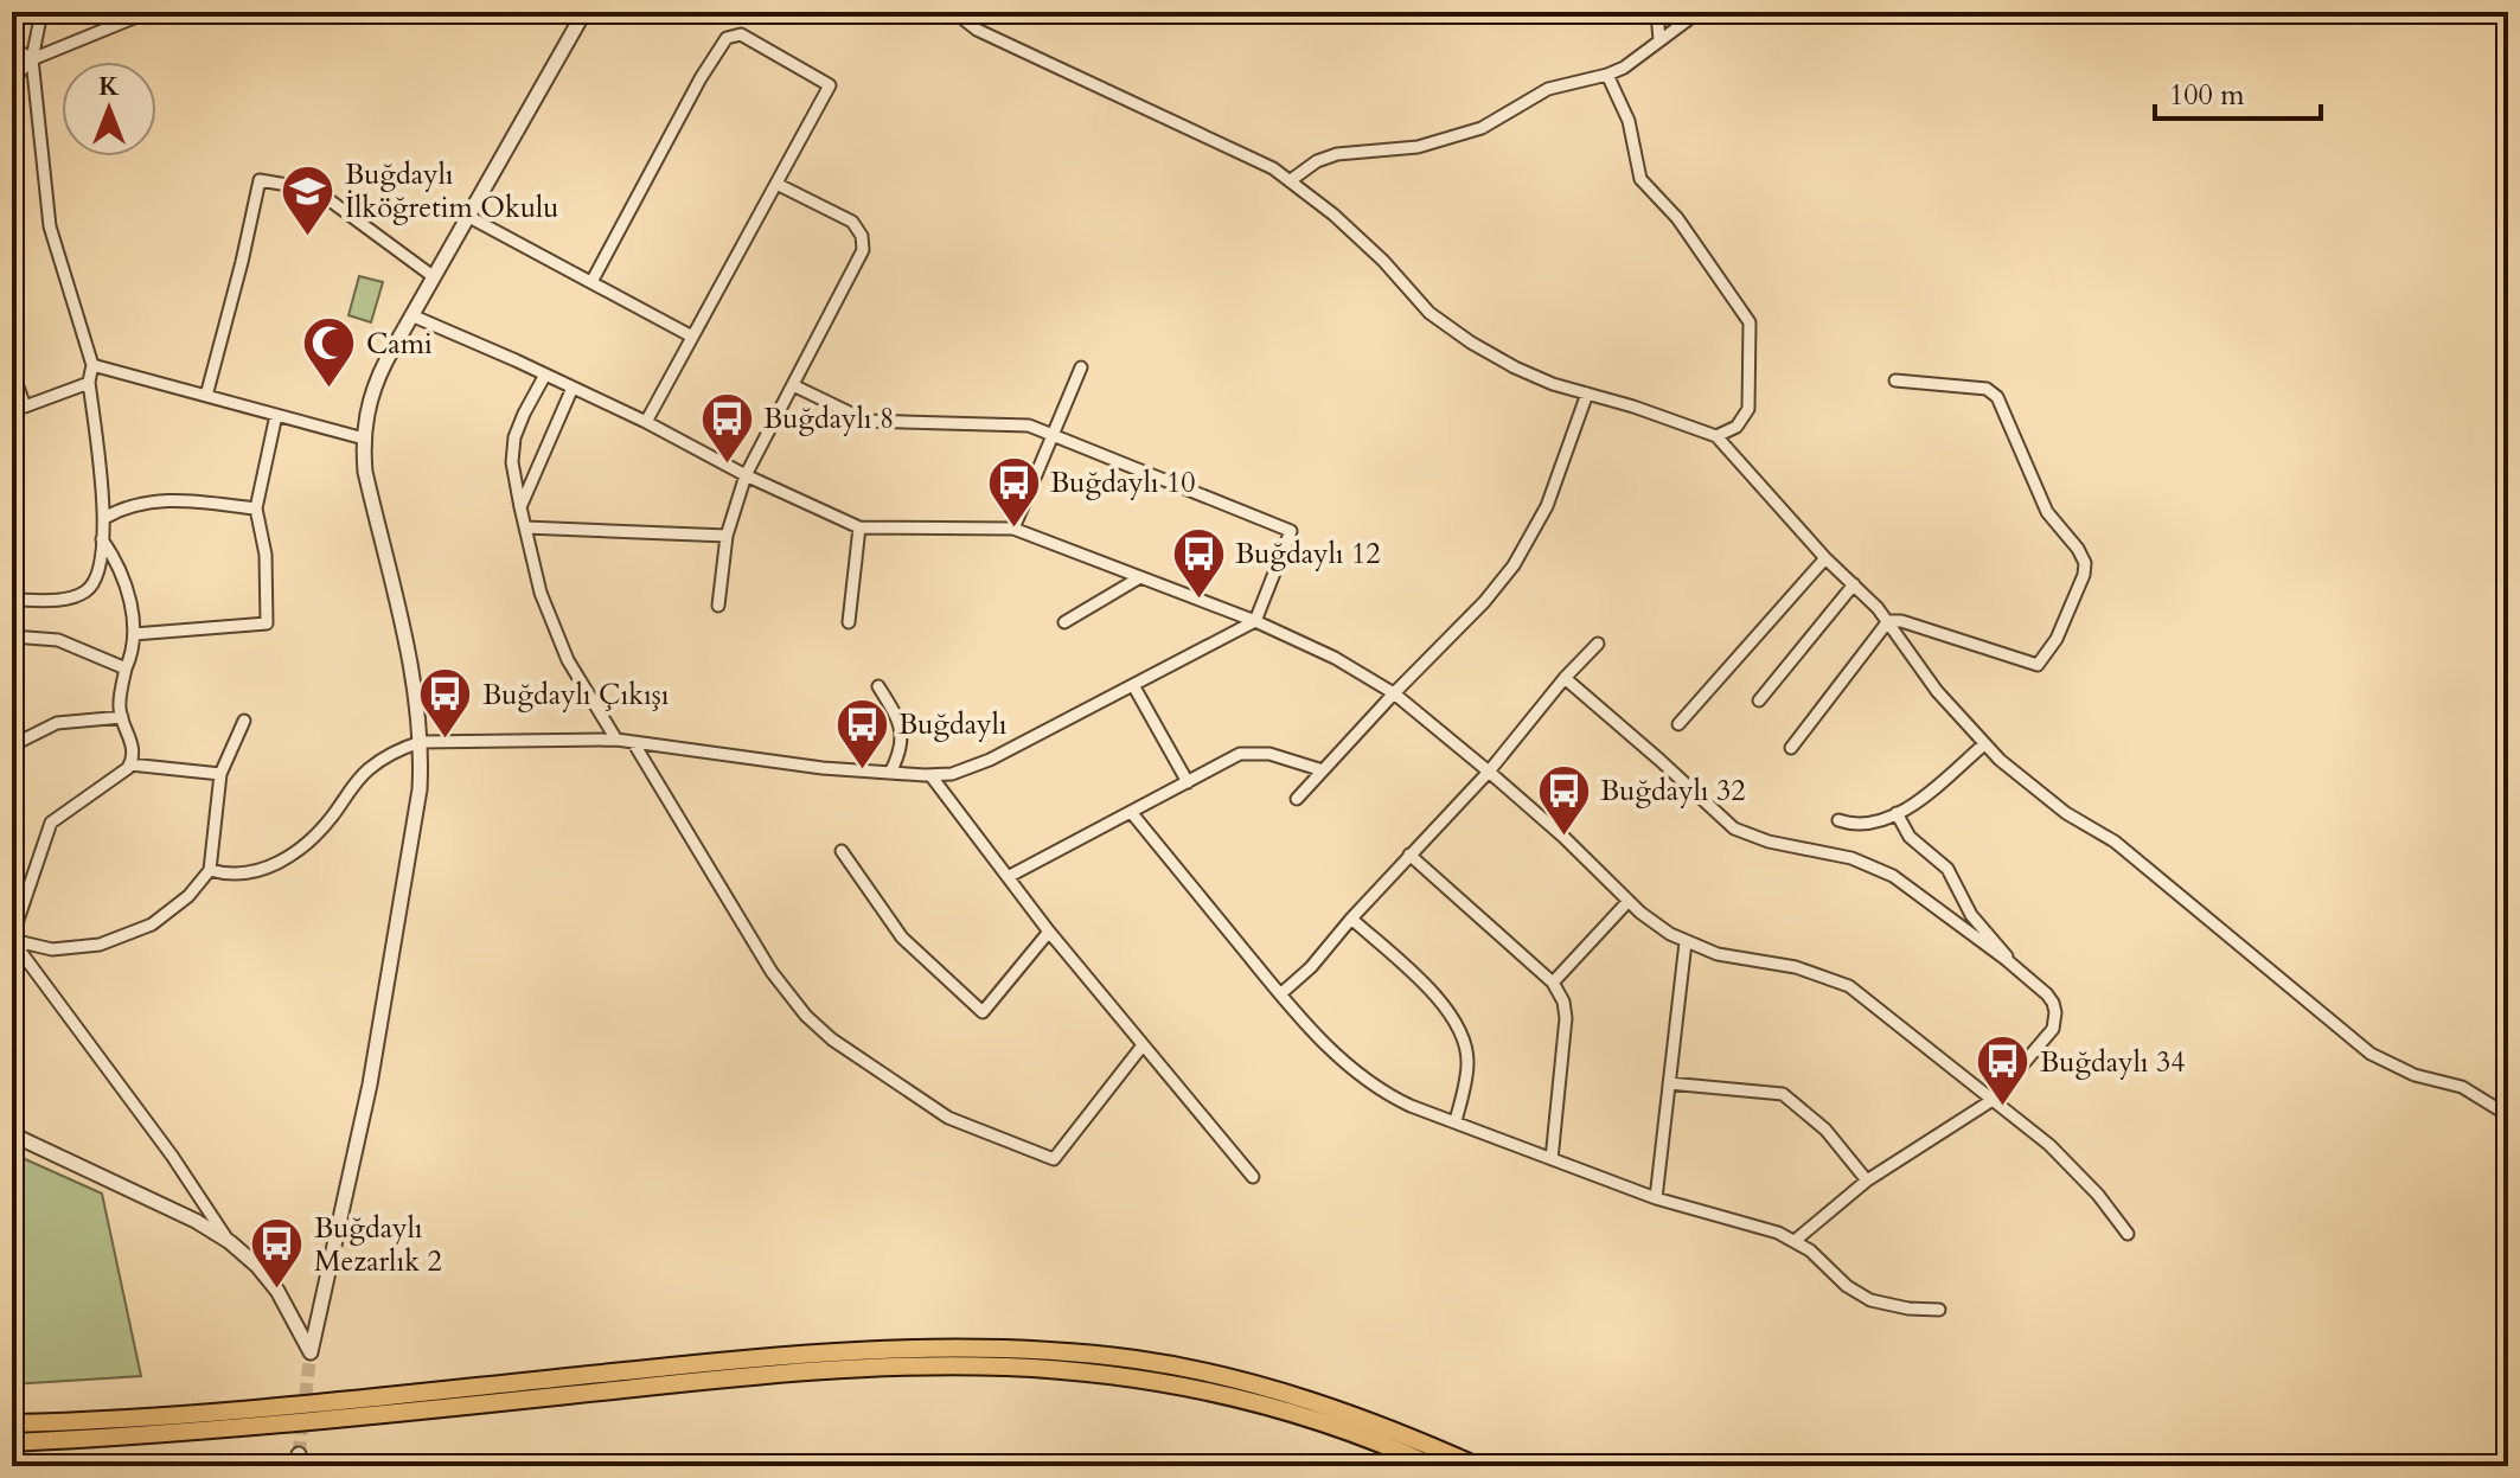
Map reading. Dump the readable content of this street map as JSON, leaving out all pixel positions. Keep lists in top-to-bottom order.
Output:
{
  "places": {
    "school or university": ["Buğdaylı İlköğretim Okulu"],
    "mosque": ["Cami"],
    "bus stop": [
      "Buğdaylı 8",
      "Buğdaylı 10",
      "Buğdaylı 12",
      "Buğdaylı Çıkışı",
      "Buğdaylı",
      "Buğdaylı 32",
      "Buğdaylı 34",
      "Buğdaylı Mezarlık 2"
    ]
  },
  "scale_bar": "100 m",
  "north": "top"
}
